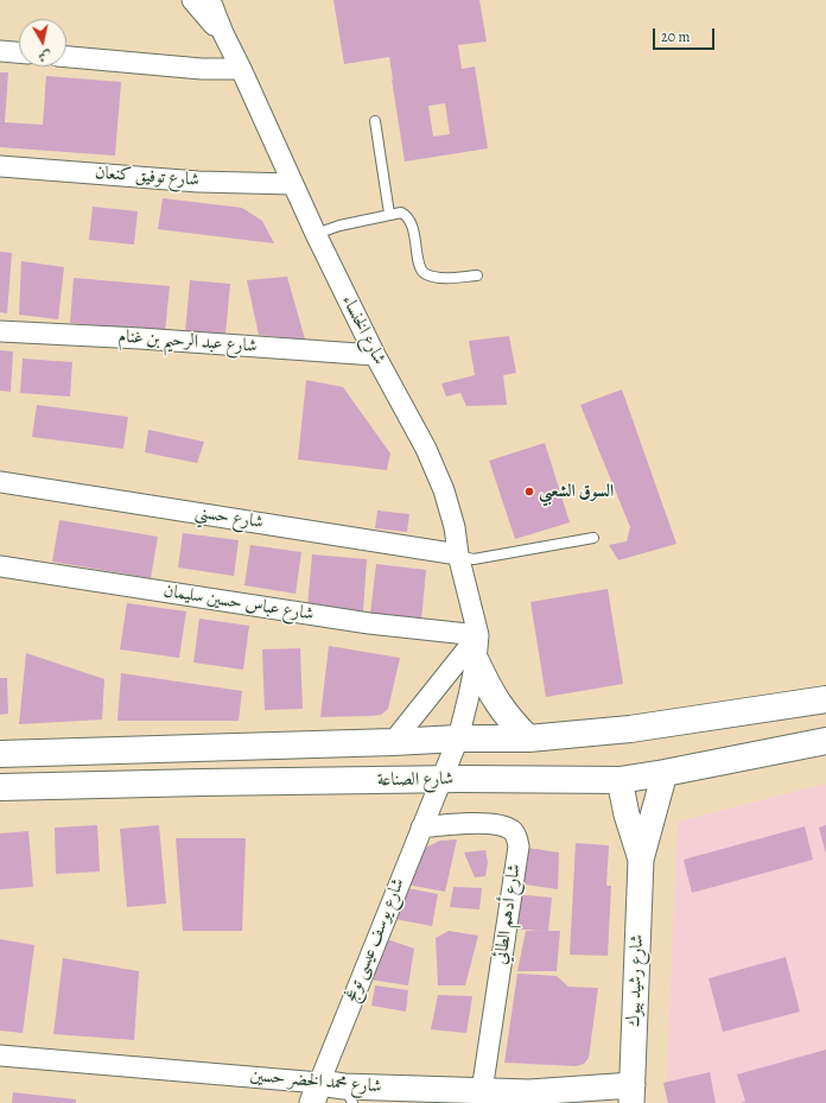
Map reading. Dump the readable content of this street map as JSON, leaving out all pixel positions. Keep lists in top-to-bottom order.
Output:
{
  "streets": {
    "main road": ["شارع الصناعة"],
    "street": [
      "شارع توفيق كنعان",
      "شارع الخنساء",
      "شارع عبد الرحيم بن غنام",
      "شارع حسني",
      "شارع عباس حسين سليمان",
      "شارع أدهم الطائي",
      "شارع يوسف عيسى توغج",
      "شارع رشيد بيوك",
      "شارع محمد الخضر حسين"
    ]
  },
  "crossings": [
    ["شارع توفيق كنعان", "شارع الخنساء"],
    ["شارع الخنساء", "شارع عبد الرحيم بن غنام"],
    ["شارع الخنساء", "شارع حسني"],
    ["شارع الخنساء", "شارع عباس حسين سليمان"],
    ["شارع الخنساء", "شارع الصناعة"],
    ["شارع الخنساء", "شارع يوسف عيسى توغج"],
    ["شارع الصناعة", "شارع يوسف عيسى توغج"],
    ["شارع الصناعة", "شارع رشيد بيوك"],
    ["شارع أدهم الطائي", "شارع يوسف عيسى توغج"],
    ["شارع أدهم الطائي", "شارع محمد الخضر حسين"],
    ["شارع يوسف عيسى توغج", "شارع محمد الخضر حسين"],
    ["شارع رشيد بيوك", "شارع محمد الخضر حسين"]
  ],
  "places": ["السوق الشعبي"],
  "scale_bar": "20 m",
  "north": "bottom"
}
